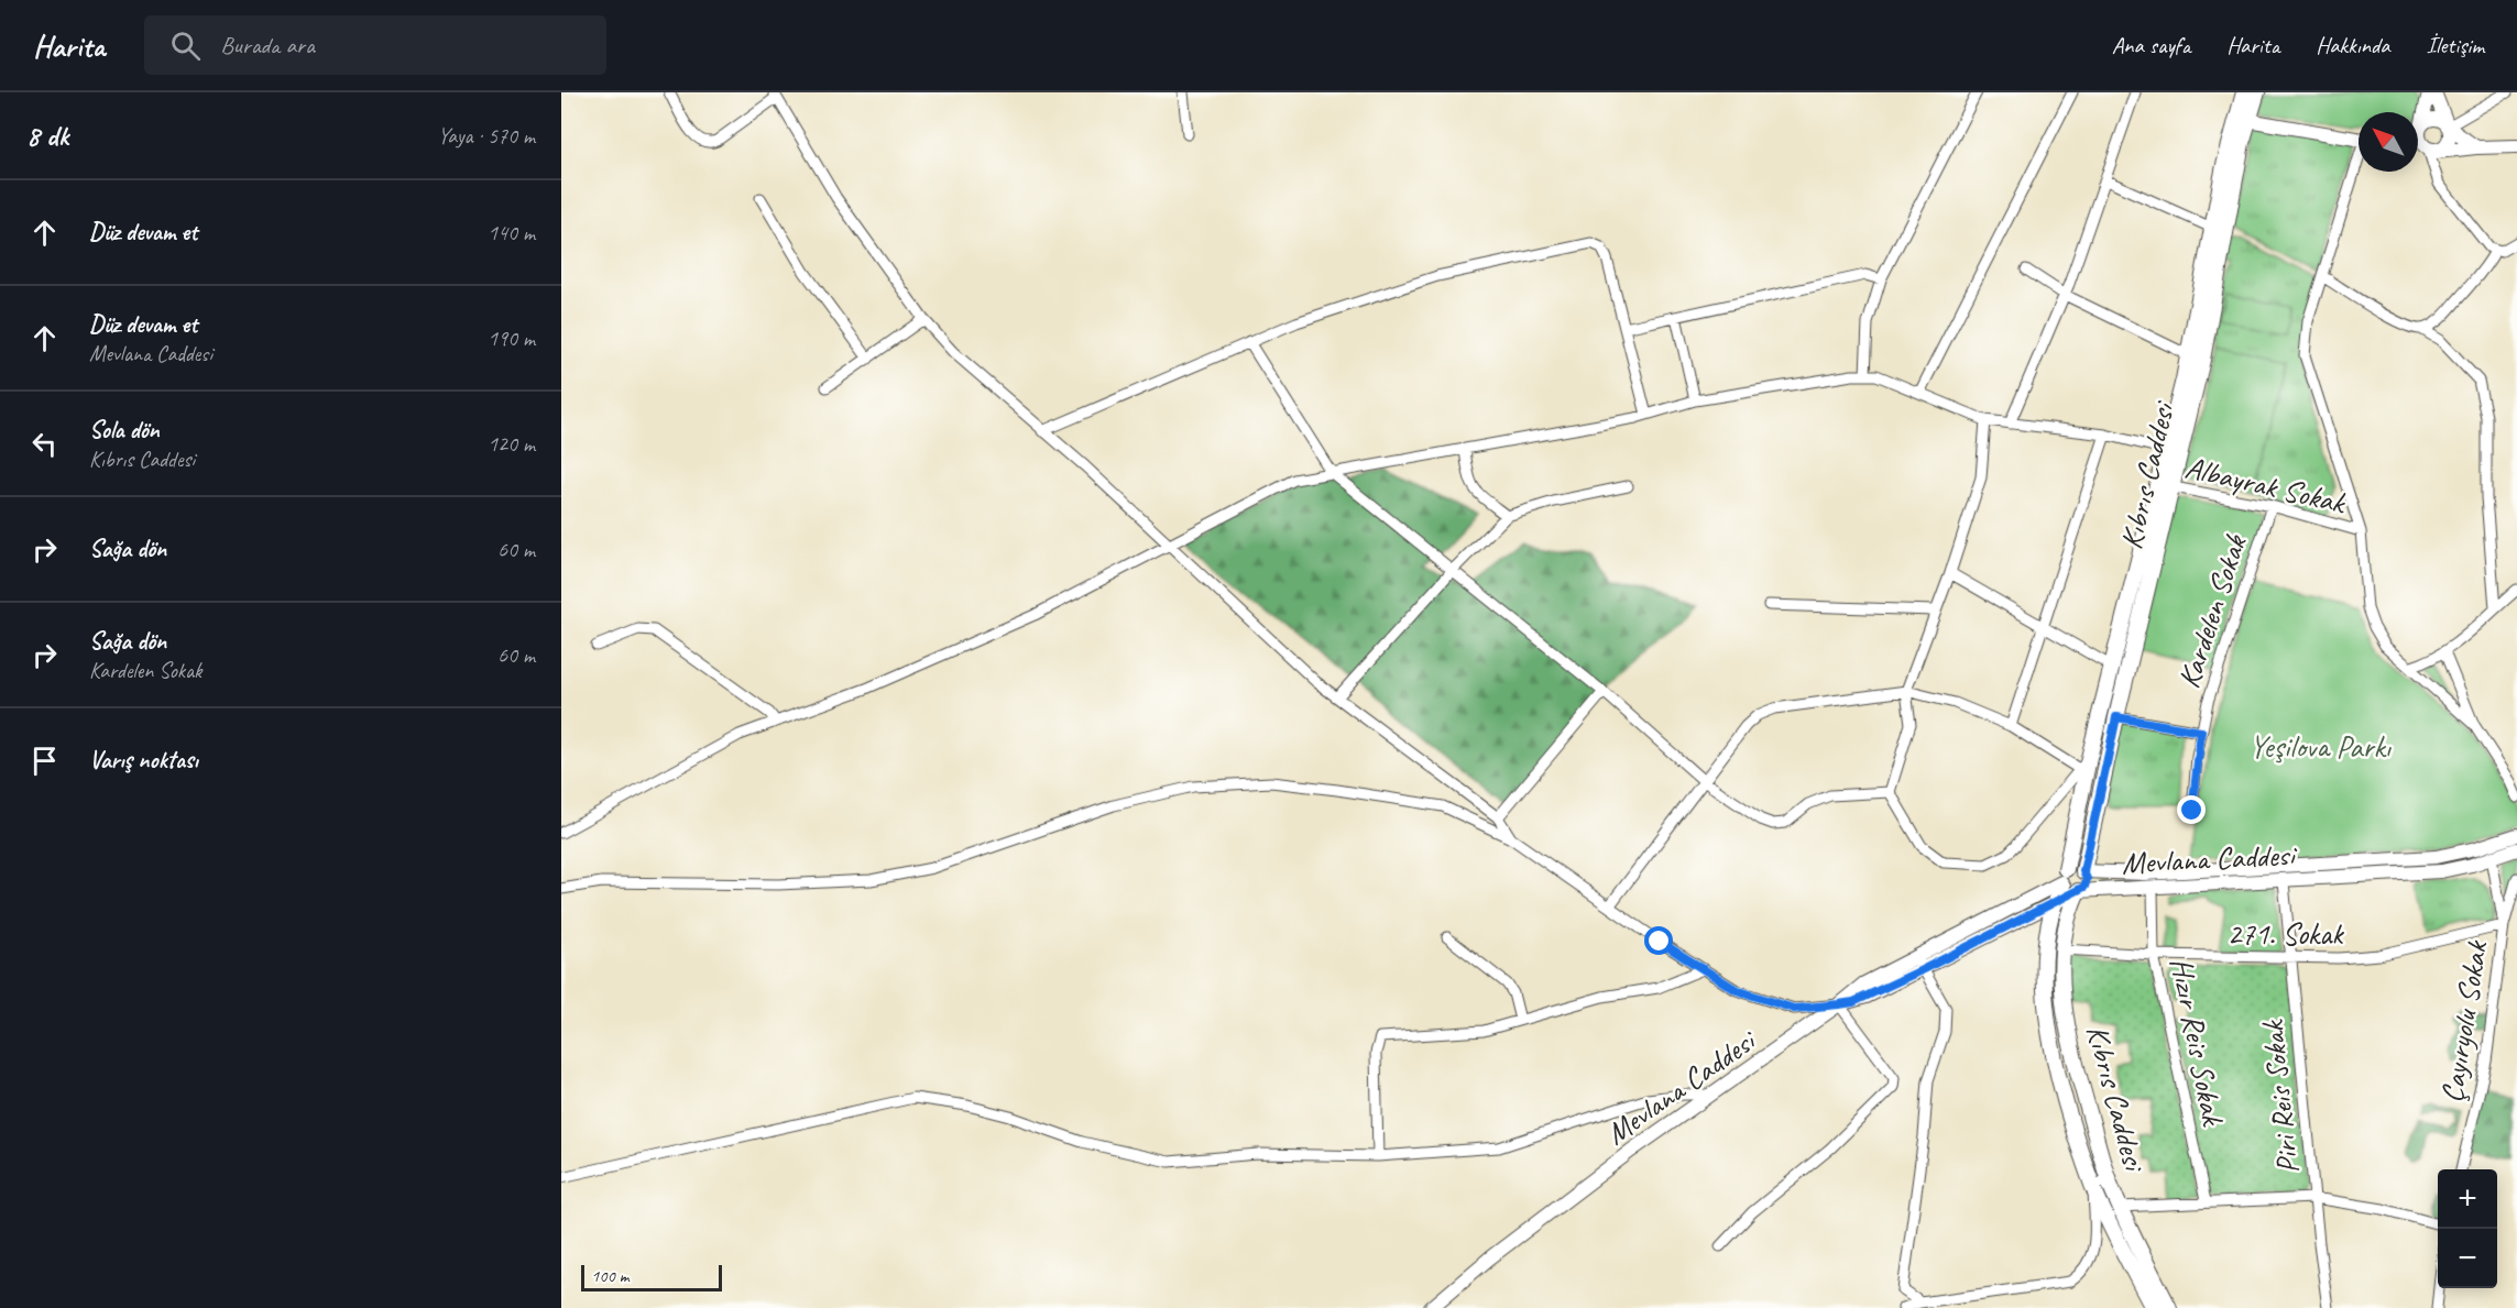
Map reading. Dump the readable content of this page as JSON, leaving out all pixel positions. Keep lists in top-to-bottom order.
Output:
{
  "streets": {
    "main road": ["Kıbrıs Caddesi"],
    "street": [
      "Albayrak Sokak",
      "Kardelen Sokak",
      "Mevlana Caddesi",
      "271. Sokak",
      "Çayıryolu Sokak",
      "Hızır Reis Sokak",
      "Piri Reis Sokak"
    ]
  },
  "crossings": [
    ["Kıbrıs Caddesi", "Albayrak Sokak"],
    ["Kıbrıs Caddesi", "Mevlana Caddesi"],
    ["Kıbrıs Caddesi", "271. Sokak"],
    ["Albayrak Sokak", "Kardelen Sokak"],
    ["Mevlana Caddesi", "Hızır Reis Sokak"],
    ["Mevlana Caddesi", "Piri Reis Sokak"],
    ["271. Sokak", "Çayıryolu Sokak"],
    ["271. Sokak", "Hızır Reis Sokak"],
    ["271. Sokak", "Piri Reis Sokak"]
  ],
  "parks": ["Yeşilova Parkı"],
  "scale_bar": "100 m",
  "north": "top left",
  "page": {
    "header": "Harita",
    "search": "Burada ara",
    "nav": [
      "Ana sayfa",
      "Harita",
      "Hakkında",
      "İletişim"
    ],
    "heading": ["8 dk", "Yaya · 570 m"],
    "list": [
      ["Düz devam et", "140 m"],
      ["Düz devam et", "Mevlana Caddesi", "190 m"],
      ["Sola dön", "Kıbrıs Caddesi", "120 m"],
      ["Sağa dön", "60 m"],
      ["Sağa dön", "Kardelen Sokak", "60 m"],
      "Varış noktası"
    ],
    "map_buttons": ["+", "−"],
    "scale": "100 m"
  }
}
